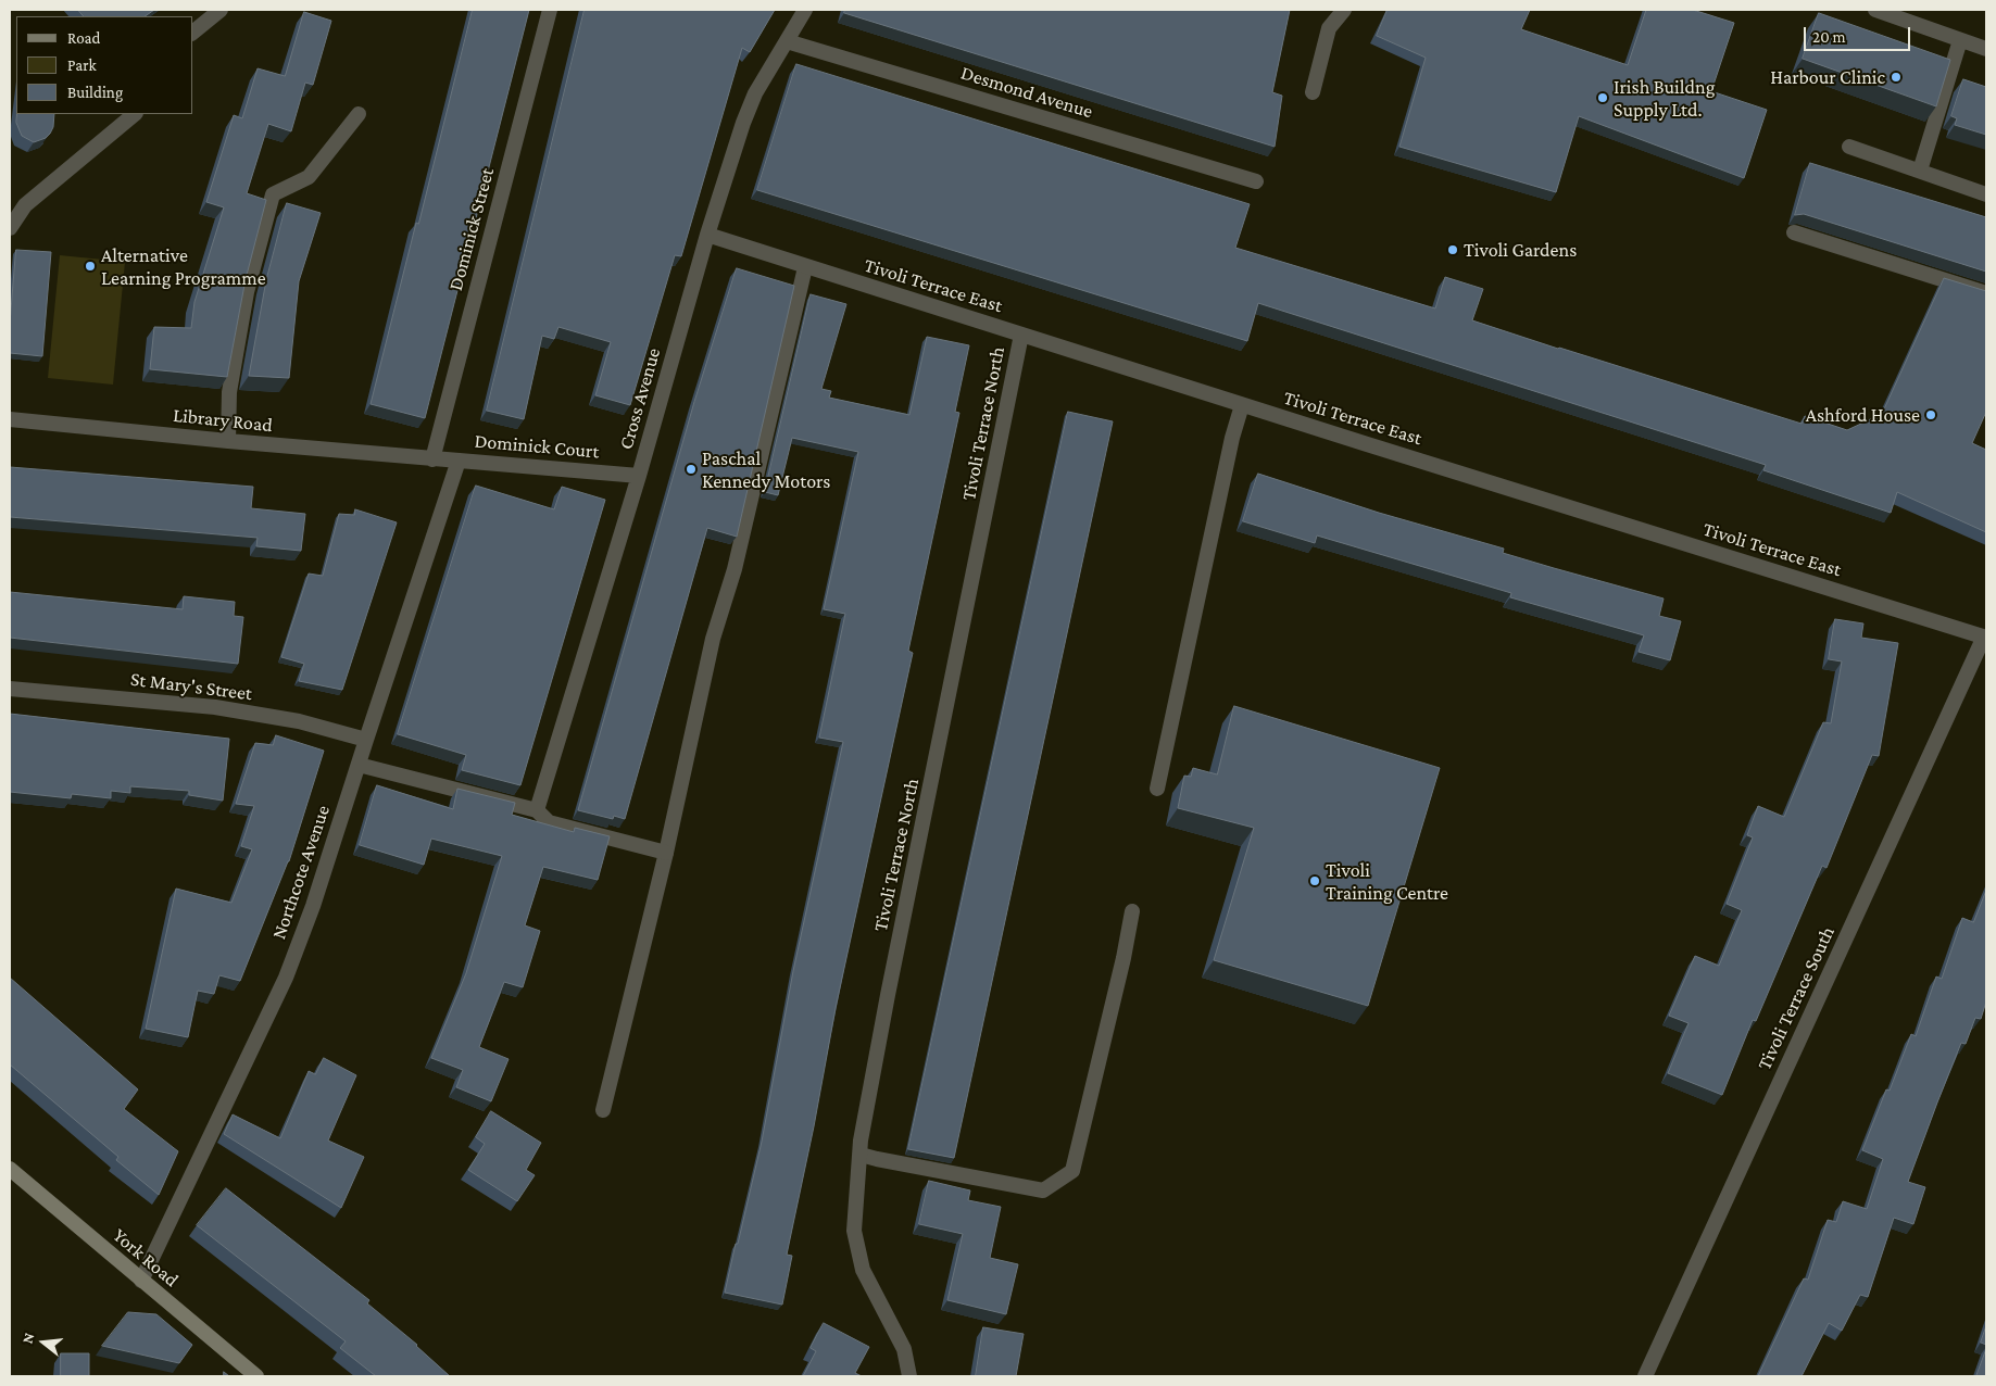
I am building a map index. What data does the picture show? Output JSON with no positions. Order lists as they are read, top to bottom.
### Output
{
  "streets": {
    "main road": ["York Road"],
    "street": [
      "Desmond Avenue",
      "Dominick Street",
      "Tivoli Terrace East",
      "Cross Avenue",
      "Library Road",
      "Tivoli Terrace North",
      "Dominick Court",
      "St Mary's Street",
      "Northcote Avenue",
      "Tivoli Terrace South"
    ]
  },
  "crossings": [
    ["Desmond Avenue", "Cross Avenue"],
    ["Dominick Street", "Library Road"],
    ["Dominick Street", "Dominick Court"],
    ["Tivoli Terrace East", "Cross Avenue"],
    ["Tivoli Terrace East", "Tivoli Terrace North"],
    ["Tivoli Terrace East", "Tivoli Terrace South"],
    ["Cross Avenue", "Dominick Court"],
    ["Library Road", "Dominick Court"],
    ["Dominick Court", "Northcote Avenue"],
    ["St Mary's Street", "Northcote Avenue"],
    ["Northcote Avenue", "York Road"]
  ],
  "places": [
    "Harbour Clinic",
    "Irish Buildng Supply Ltd.",
    "Tivoli Gardens",
    "Alternative Learning Programme",
    "Ashford House",
    "Paschal Kennedy Motors",
    "Tivoli Training Centre"
  ],
  "legend": ["Road", "Park", "Building"],
  "scale_bar": "20 m",
  "north": "left"
}
